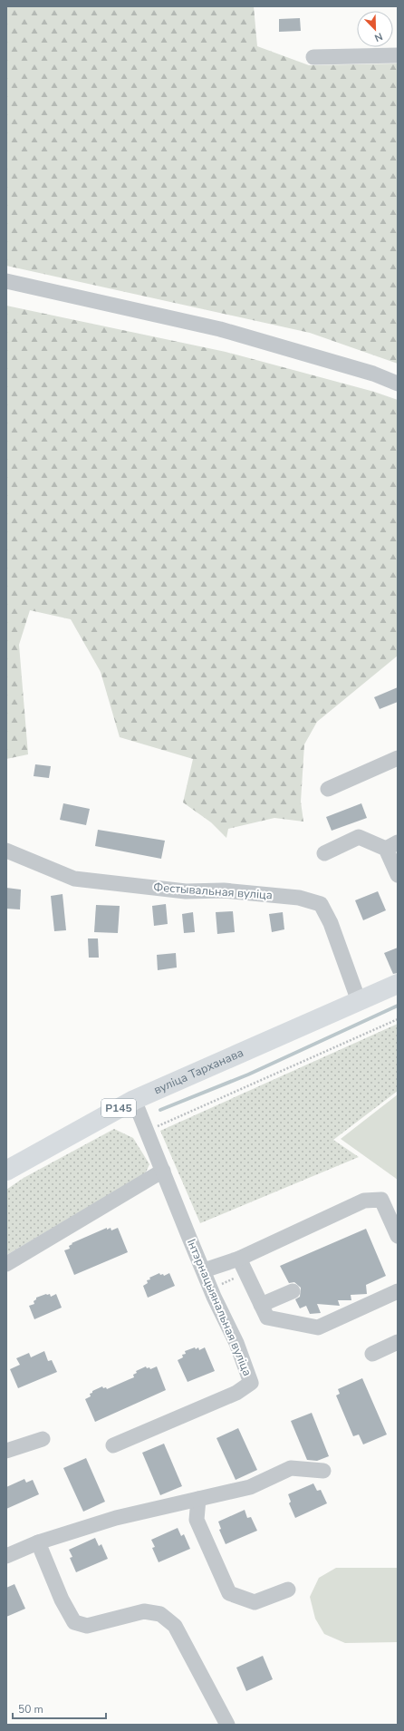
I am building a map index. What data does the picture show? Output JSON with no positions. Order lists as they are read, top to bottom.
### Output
{
  "streets": {
    "main road": ["вуліца Тарханава", "Р145"],
    "street": ["Фестывальная вуліца", "Інтэрнацыянальная вуліца"]
  },
  "crossings": [
    ["Фестывальная вуліца", "вуліца Тарханава"],
    ["вуліца Тарханава", "Інтэрнацыянальная вуліца"]
  ],
  "scale_bar": "50 m",
  "north": "bottom right"
}
